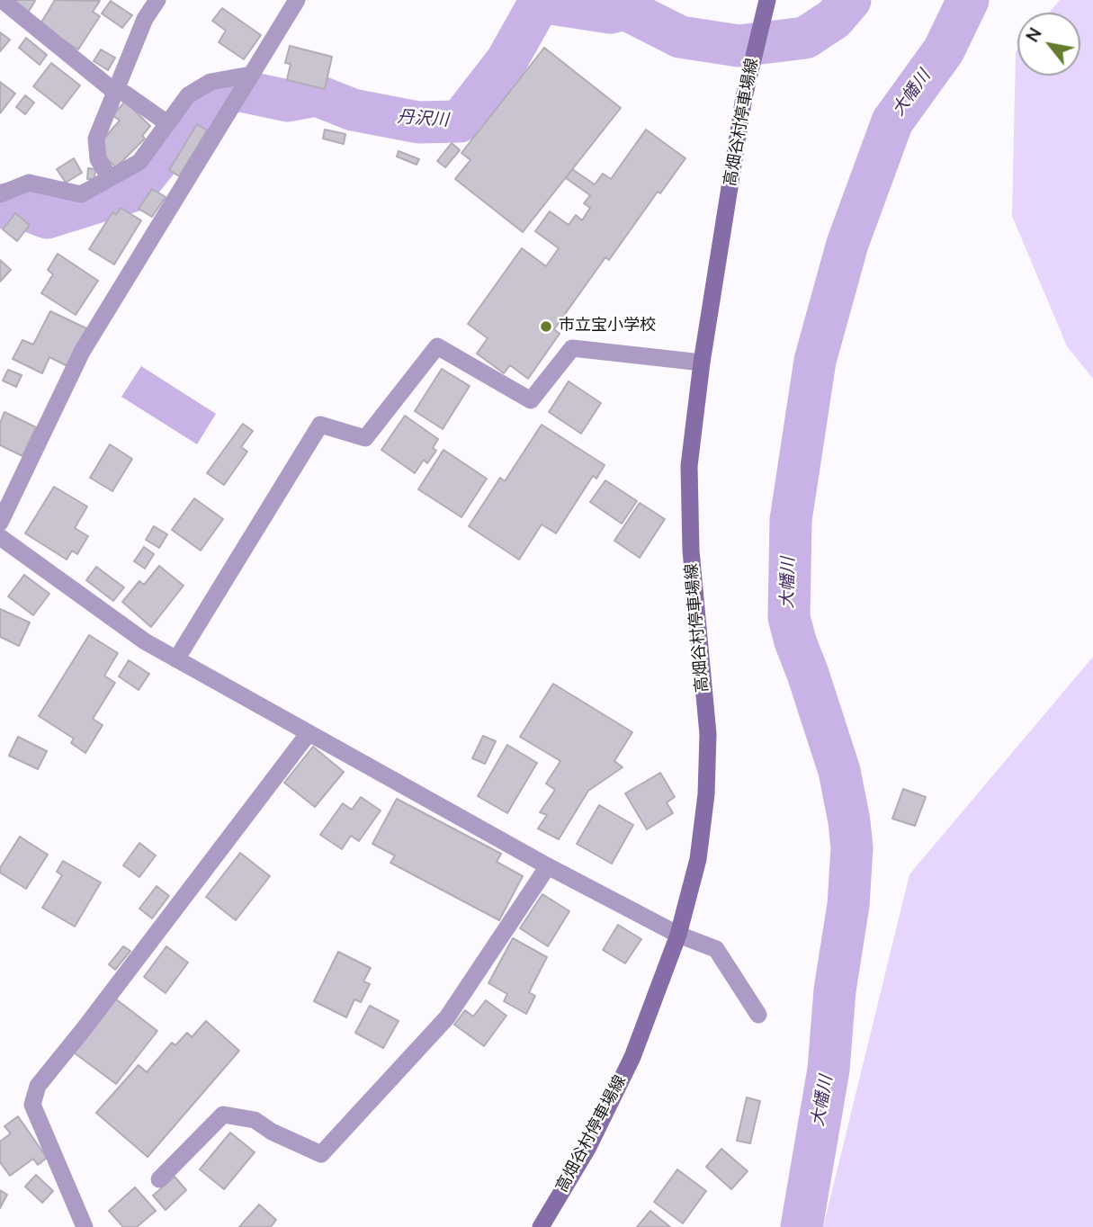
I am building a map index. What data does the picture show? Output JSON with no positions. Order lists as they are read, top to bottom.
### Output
{
  "streets": {
    "main road": ["高畑谷村停車場線"]
  },
  "water": ["大幡川", "丹沢川"],
  "places": ["市立宝小学校"],
  "north": "top left"
}
